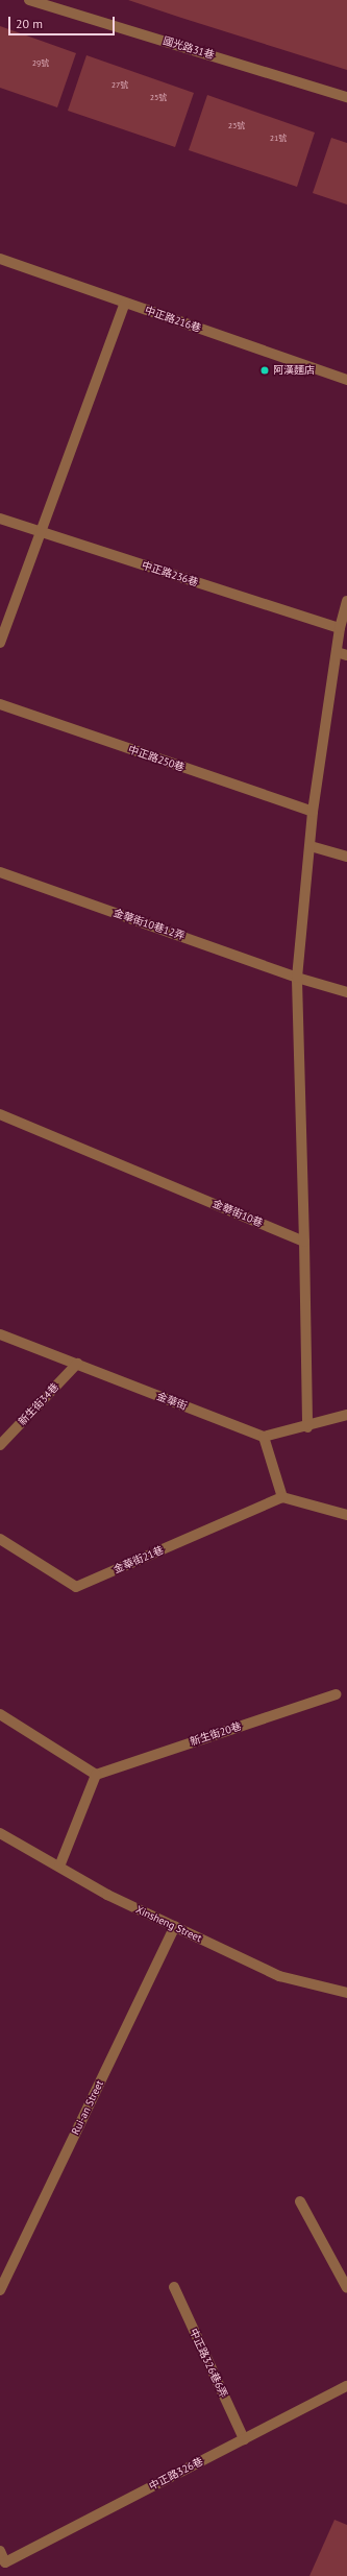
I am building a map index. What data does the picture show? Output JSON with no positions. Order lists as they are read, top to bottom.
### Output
{
  "streets": {
    "street": [
      "國光路31巷",
      "中正路216巷",
      "中正路236巷",
      "中正路250巷",
      "金華街10巷12弄",
      "金華街10巷",
      "金華街",
      "新生街34巷",
      "金華街21巷",
      "新生街20巷",
      "Xinsheng Street",
      "Rui-an Street",
      "中正路326巷6弄",
      "中正路326巷"
    ]
  },
  "crossings": [
    ["金華街", "新生街34巷"],
    ["Xinsheng Street", "Rui-an Street"],
    ["中正路326巷6弄", "中正路326巷"]
  ],
  "places": ["阿漢麵店"],
  "house_numbers": [
    "29號",
    "27號",
    "25號",
    "23號",
    "21號"
  ],
  "scale_bar": "20 m"
}
